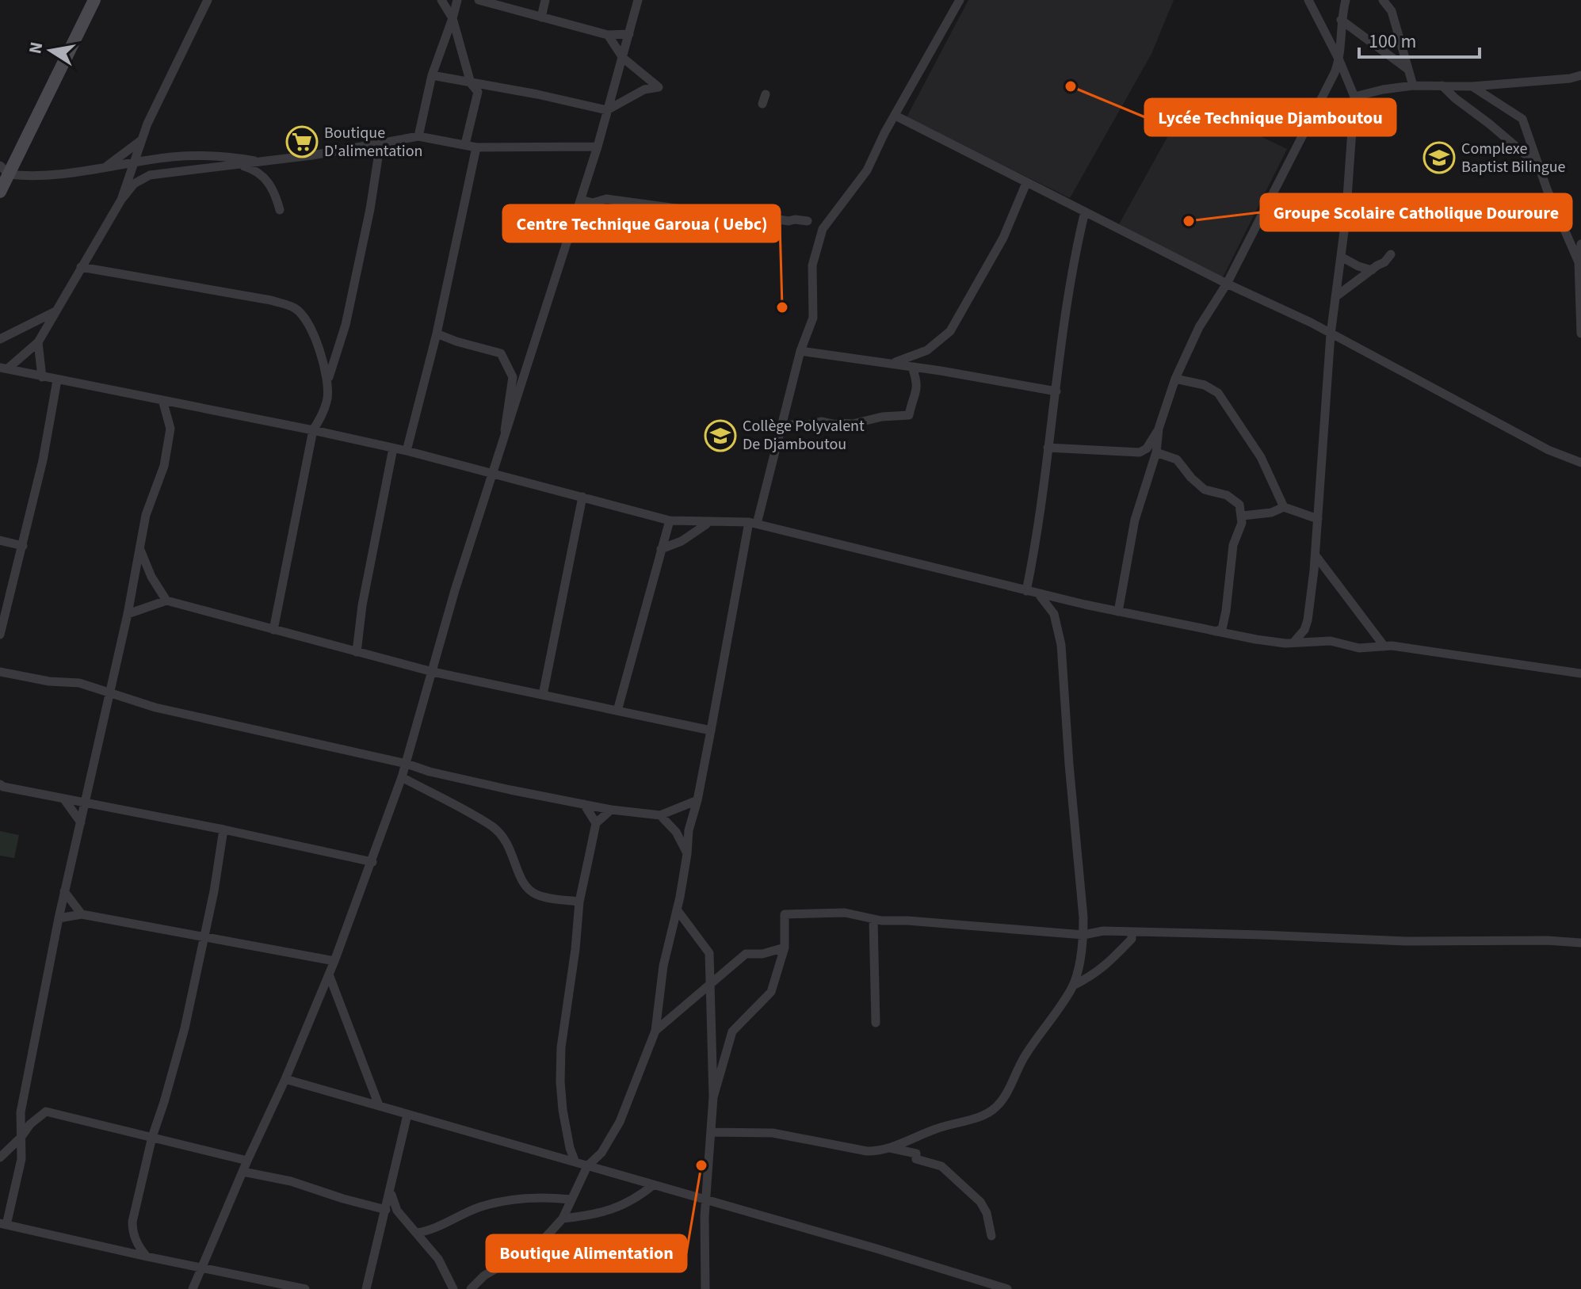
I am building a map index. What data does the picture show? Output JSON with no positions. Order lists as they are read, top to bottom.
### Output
{
  "places": {
    "other": [
      "Lycée Technique Djamboutou",
      "Groupe Scolaire Catholique Douroure",
      "Centre Technique Garoua ( Uebc)",
      "Boutique Alimentation"
    ],
    "supermarket": ["Boutique D'alimentation"],
    "school or university": ["Complexe Baptist Bilingue", "Collège Polyvalent De Djamboutou"]
  },
  "scale_bar": "100 m",
  "north": "left"
}
